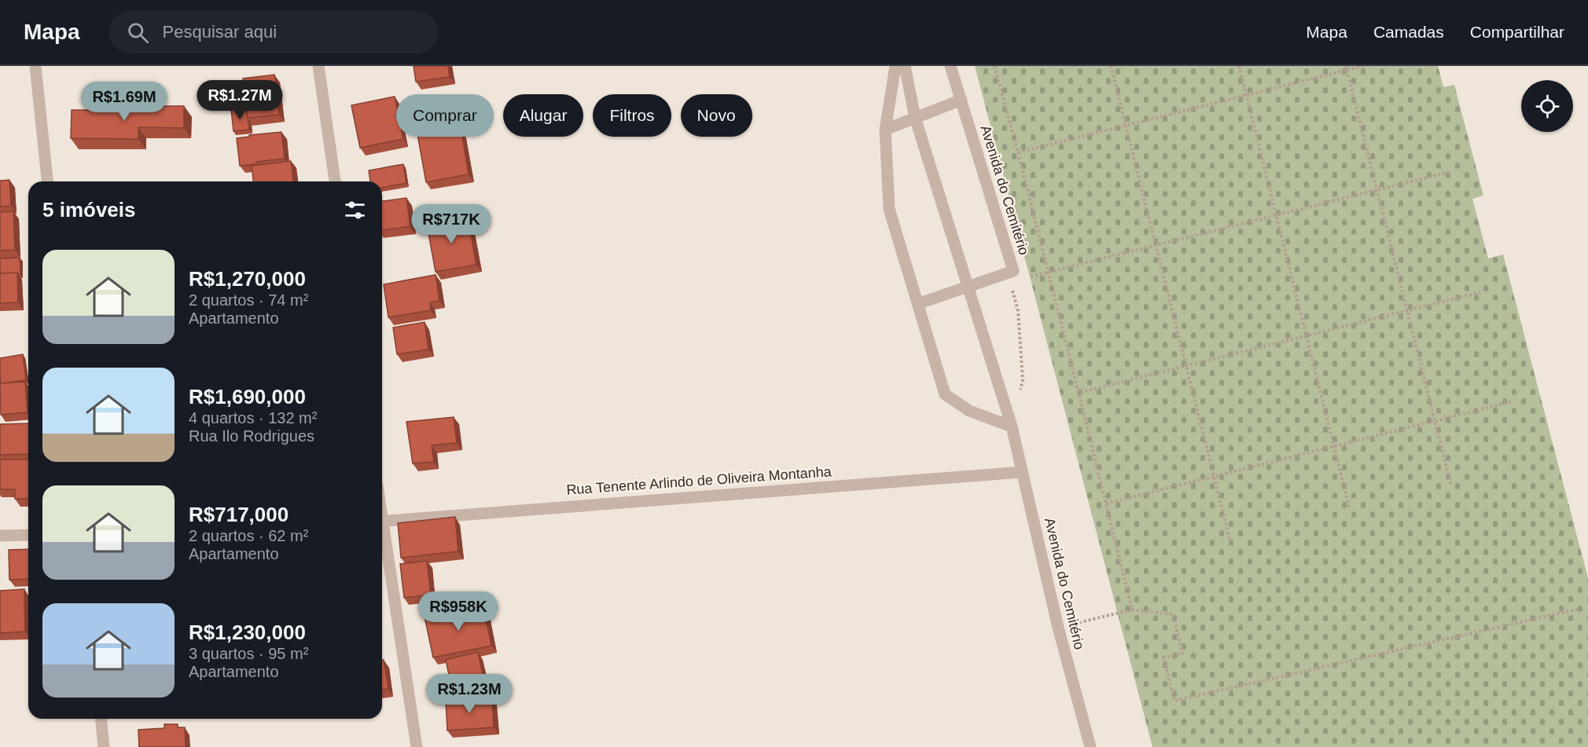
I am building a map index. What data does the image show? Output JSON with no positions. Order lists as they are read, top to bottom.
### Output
{
  "streets": {
    "street": ["Avenida do Cemitério", "Rua Tenente Arlindo de Oliveira Montanha"]
  },
  "crossings": [
    ["Avenida do Cemitério", "Rua Tenente Arlindo de Oliveira Montanha"]
  ],
  "page": {
    "header": "Mapa",
    "search": "Pesquisar aqui",
    "nav": ["Mapa", "Camadas", "Compartilhar"],
    "price": [
      "R$1.27M",
      "R$1.69M",
      "R$717K",
      "R$958K",
      "R$1.23M"
    ],
    "chip": [
      "Comprar",
      "Alugar",
      "Filtros",
      "Novo"
    ],
    "heading": "5 imóveis",
    "list": [
      {
        "name": "R$1,270,000",
        "note": "2 quartos · 74 m² · Apartamento"
      },
      {
        "name": "R$1,690,000",
        "note": "4 quartos · 132 m² · Rua Ilo Rodrigues"
      },
      {
        "name": "R$717,000",
        "note": "2 quartos · 62 m² · Apartamento"
      },
      {
        "name": "R$1,230,000",
        "note": "3 quartos · 95 m² · Apartamento"
      }
    ]
  }
}
